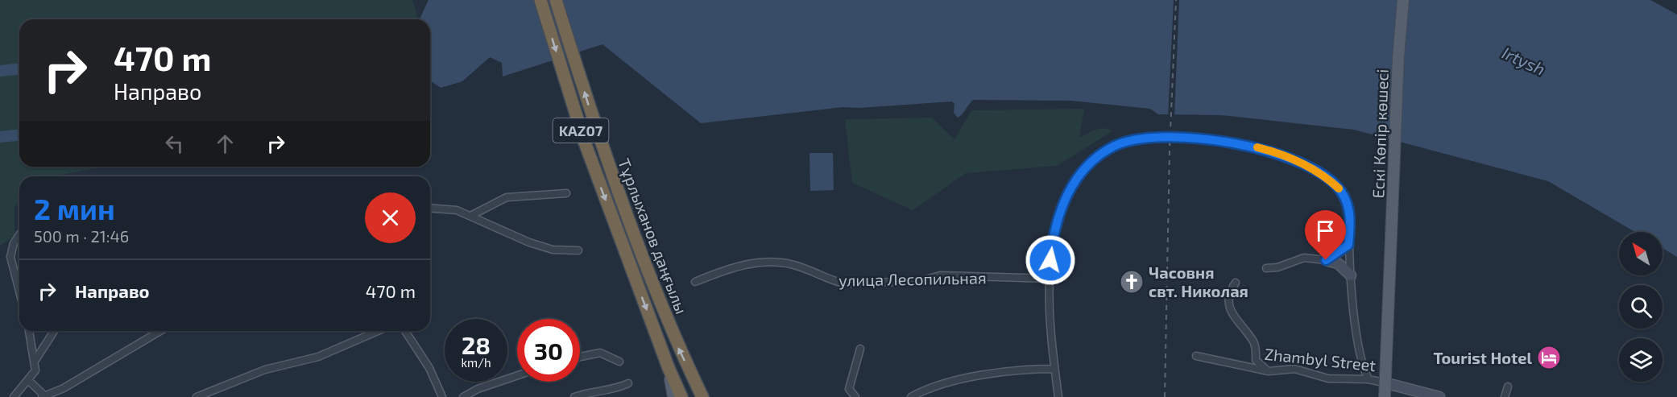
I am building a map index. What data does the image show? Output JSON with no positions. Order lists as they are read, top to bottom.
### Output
{
  "streets": {
    "highway": ["KAZ07", "Тұрлыханов даңғылы"],
    "main road": ["Ескі Көпір көшесі"],
    "street": ["улица Лесопильная", "Zhambyl Street"]
  },
  "crossings": [
    ["Ескі Көпір көшесі", "Zhambyl Street"]
  ],
  "water": ["Irtysh"],
  "places": {
    "church": ["Часовня свт. Николая"],
    "hotel": ["Tourist Hotel"]
  },
  "north": "top left",
  "page": {
    "turn": ["470 m", "Направо"],
    "heading": ["2 мин", "500 m · 21:46"],
    "list": [
      {
        "name": "Направо",
        "value": "470 m"
      }
    ],
    "speed": "28 km/h",
    "limit": "30"
  }
}
